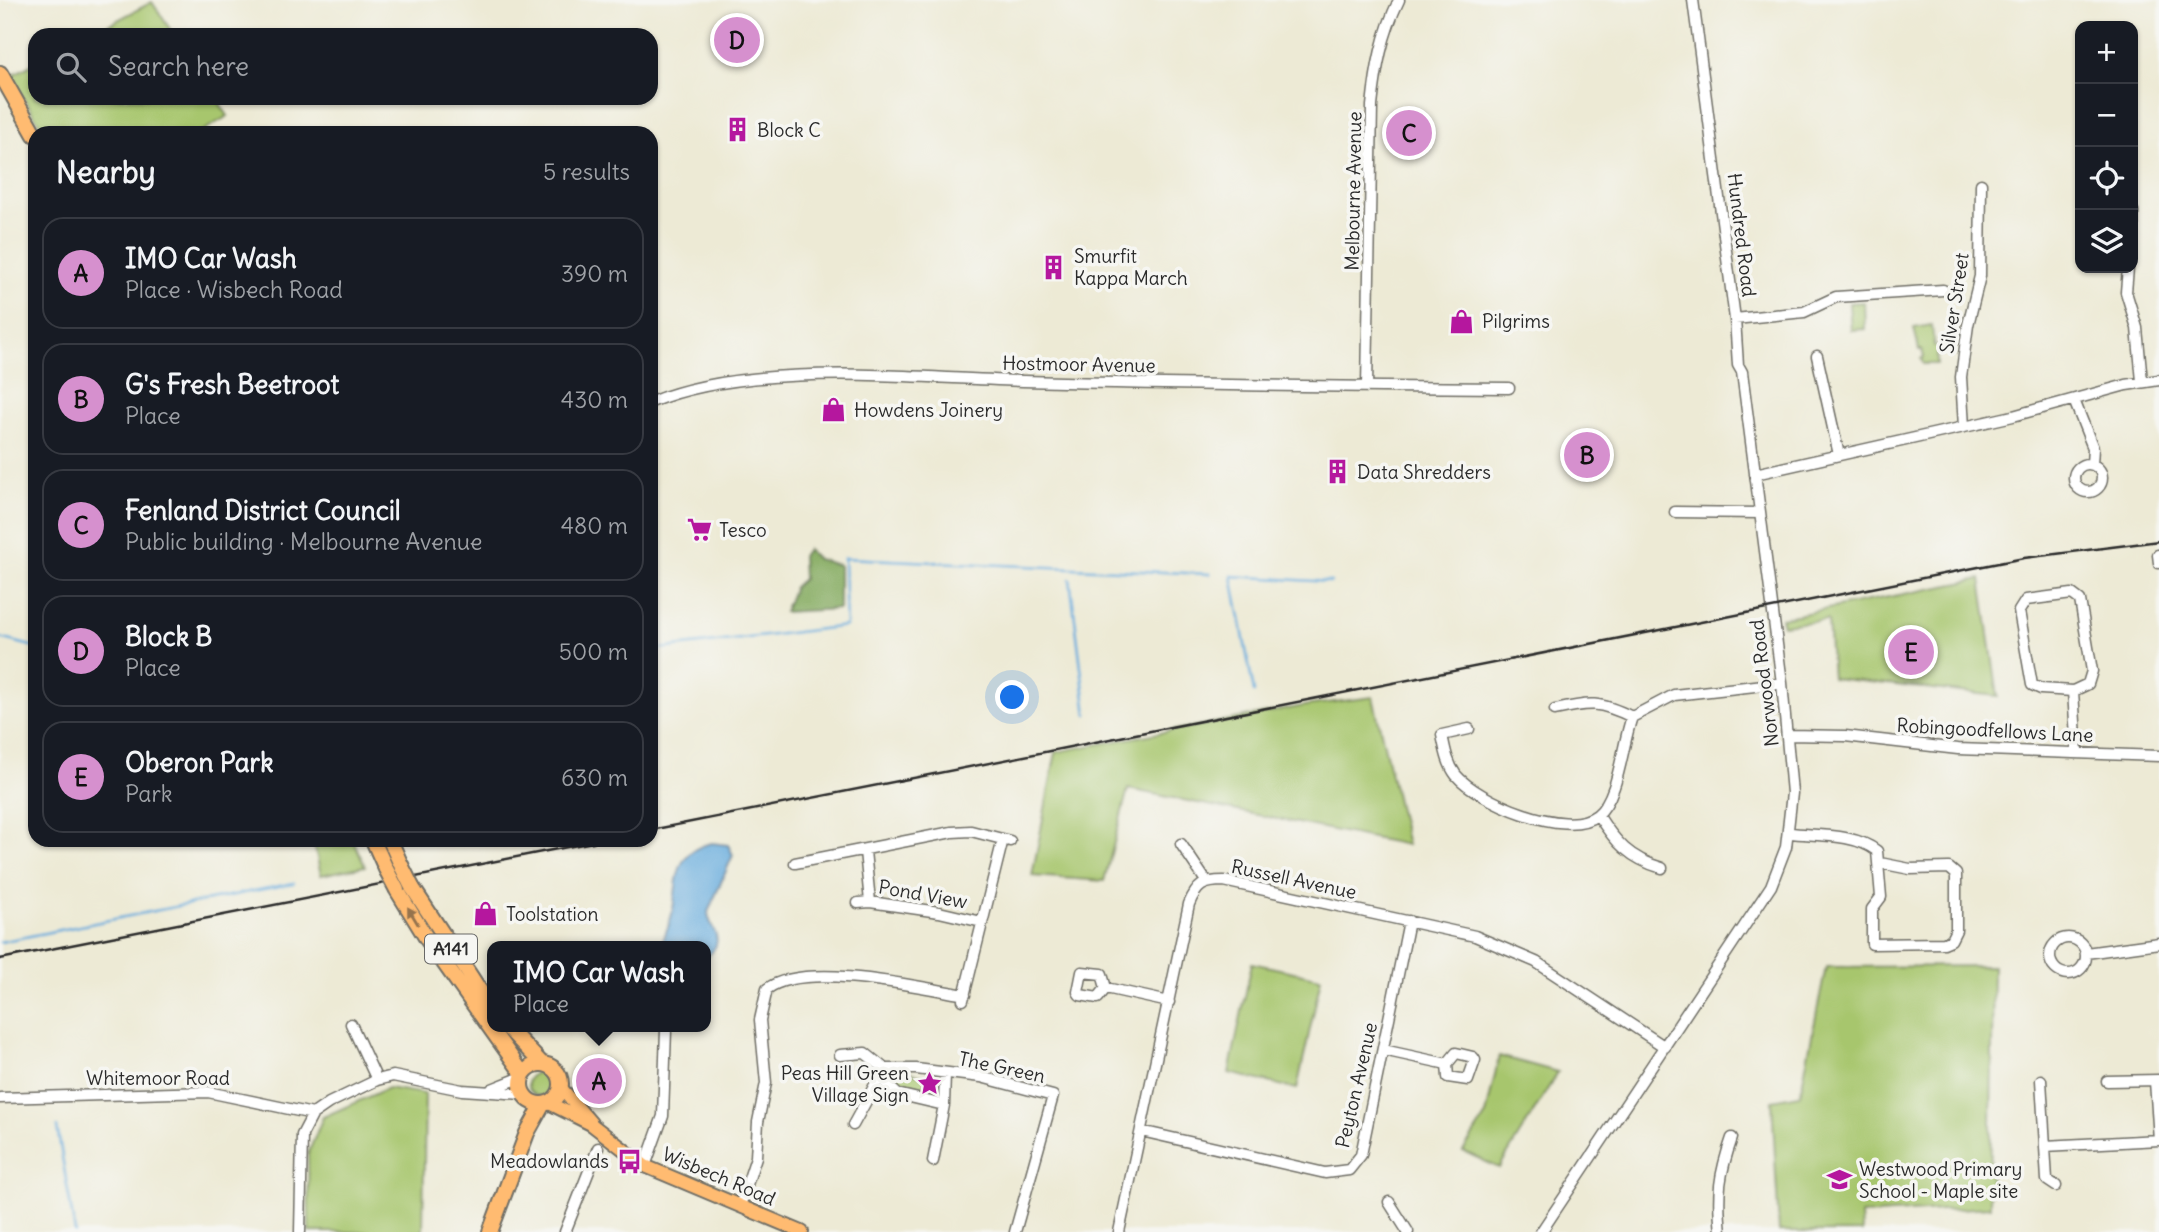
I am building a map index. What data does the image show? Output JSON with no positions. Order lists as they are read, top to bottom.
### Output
{
  "streets": {
    "highway": ["A141"],
    "main road": ["Wisbech Road"],
    "street": [
      "Melbourne Avenue",
      "Hundred Road",
      "Silver Street",
      "Hostmoor Avenue",
      "Norwood Road",
      "Robingoodfellows Lane",
      "Russell Avenue",
      "Pond View",
      "The Green",
      "Whitemoor Road",
      "Peyton Avenue"
    ]
  },
  "crossings": [
    ["Melbourne Avenue", "Hostmoor Avenue"],
    ["Hundred Road", "Norwood Road"],
    ["Norwood Road", "Robingoodfellows Lane"],
    ["Norwood Road", "Russell Avenue"],
    ["Russell Avenue", "Peyton Avenue"],
    ["A141", "Wisbech Road"]
  ],
  "places": {
    "building": ["Block C", "Smurfit Kappa March", "Data Shredders"],
    "shop": ["Pilgrims", "Howdens Joinery", "Toolstation"],
    "supermarket": ["Tesco"],
    "place": ["Peas Hill Green Village Sign"],
    "bus stop": ["Meadowlands"],
    "school or university": ["Westwood Primary School - Maple site"]
  },
  "page": {
    "pins": [
      "D",
      "C",
      "B",
      "E",
      "A"
    ],
    "map_buttons": ["+", "−"],
    "search": "Search here",
    "heading": ["Nearby", "5 results"],
    "list": [
      {
        "mark": "A",
        "name": "IMO Car Wash",
        "note": "Place · Wisbech Road",
        "value": "390 m"
      },
      {
        "mark": "B",
        "name": "G's Fresh Beetroot",
        "note": "Place",
        "value": "430 m"
      },
      {
        "mark": "C",
        "name": "Fenland District Council",
        "note": "Public building · Melbourne Avenue",
        "value": "480 m"
      },
      {
        "mark": "D",
        "name": "Block B",
        "note": "Place",
        "value": "500 m"
      },
      {
        "mark": "E",
        "name": "Oberon Park",
        "note": "Park",
        "value": "630 m"
      }
    ],
    "popup": ["IMO Car Wash", "Place"]
  }
}
